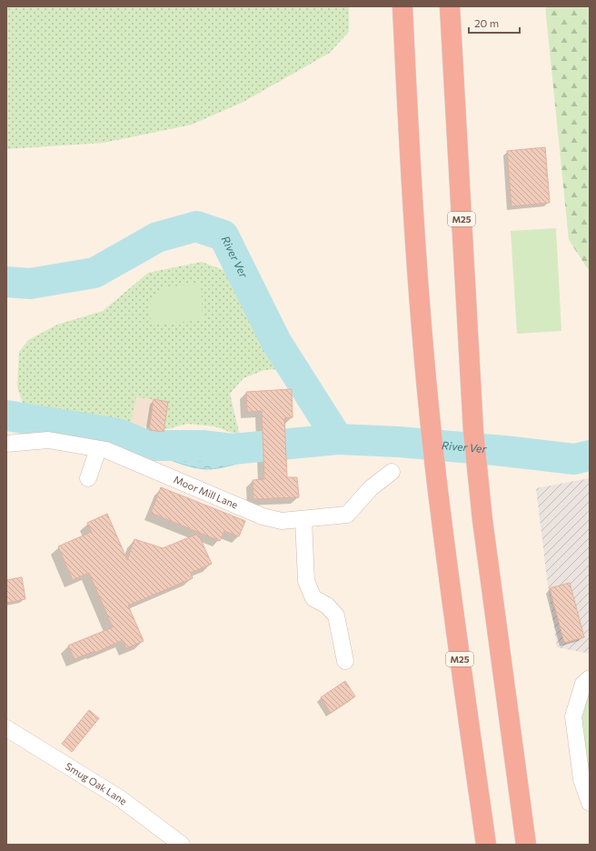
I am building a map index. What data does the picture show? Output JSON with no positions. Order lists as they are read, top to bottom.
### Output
{
  "streets": {
    "highway": ["M25"],
    "street": ["Moor Mill Lane", "Smug Oak Lane"]
  },
  "water": ["River Ver"],
  "scale_bar": "20 m"
}
